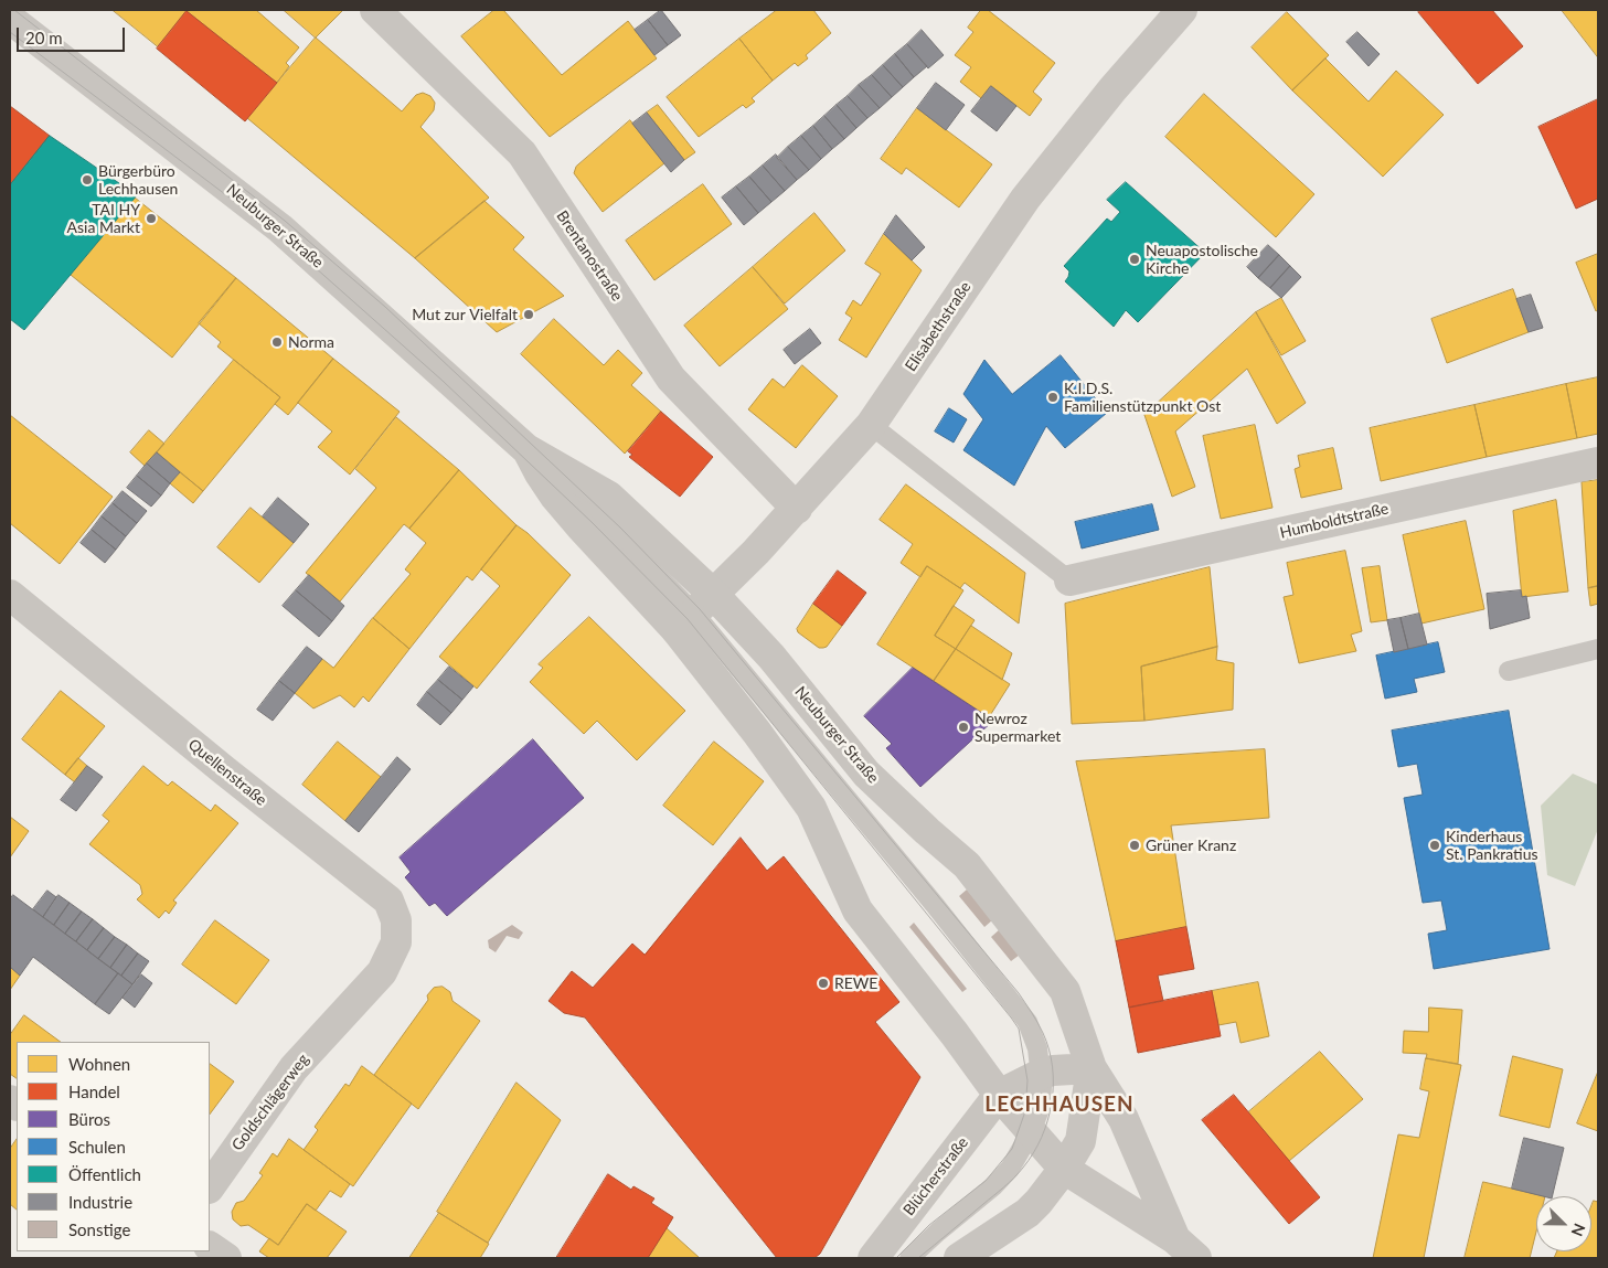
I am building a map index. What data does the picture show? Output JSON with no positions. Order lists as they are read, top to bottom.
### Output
{
  "streets": {
    "street": [
      "Neuburger Straße",
      "Brentanostraße",
      "Elisabethstraße",
      "Humboldtstraße",
      "Quellenstraße",
      "Goldschlägerweg",
      "Blücherstraße"
    ]
  },
  "crossings": [
    ["Neuburger Straße", "Elisabethstraße"],
    ["Neuburger Straße", "Blücherstraße"],
    ["Brentanostraße", "Elisabethstraße"],
    ["Quellenstraße", "Goldschlägerweg"]
  ],
  "districts": ["LECHHAUSEN"],
  "places": [
    "Bürgerbüro Lechhausen",
    "TAI HY Asia Markt",
    "Neuapostolische Kirche",
    "Mut zur Vielfalt",
    "Norma",
    "K.I.D.S. Familienstützpunkt Ost",
    "Newroz Supermarket",
    "Grüner Kranz",
    "Kinderhaus St. Pankratius",
    "REWE"
  ],
  "legend": [
    "Wohnen",
    "Handel",
    "Büros",
    "Schulen",
    "Öffentlich",
    "Industrie",
    "Sonstige"
  ],
  "scale_bar": "20 m",
  "north": "bottom right"
}
